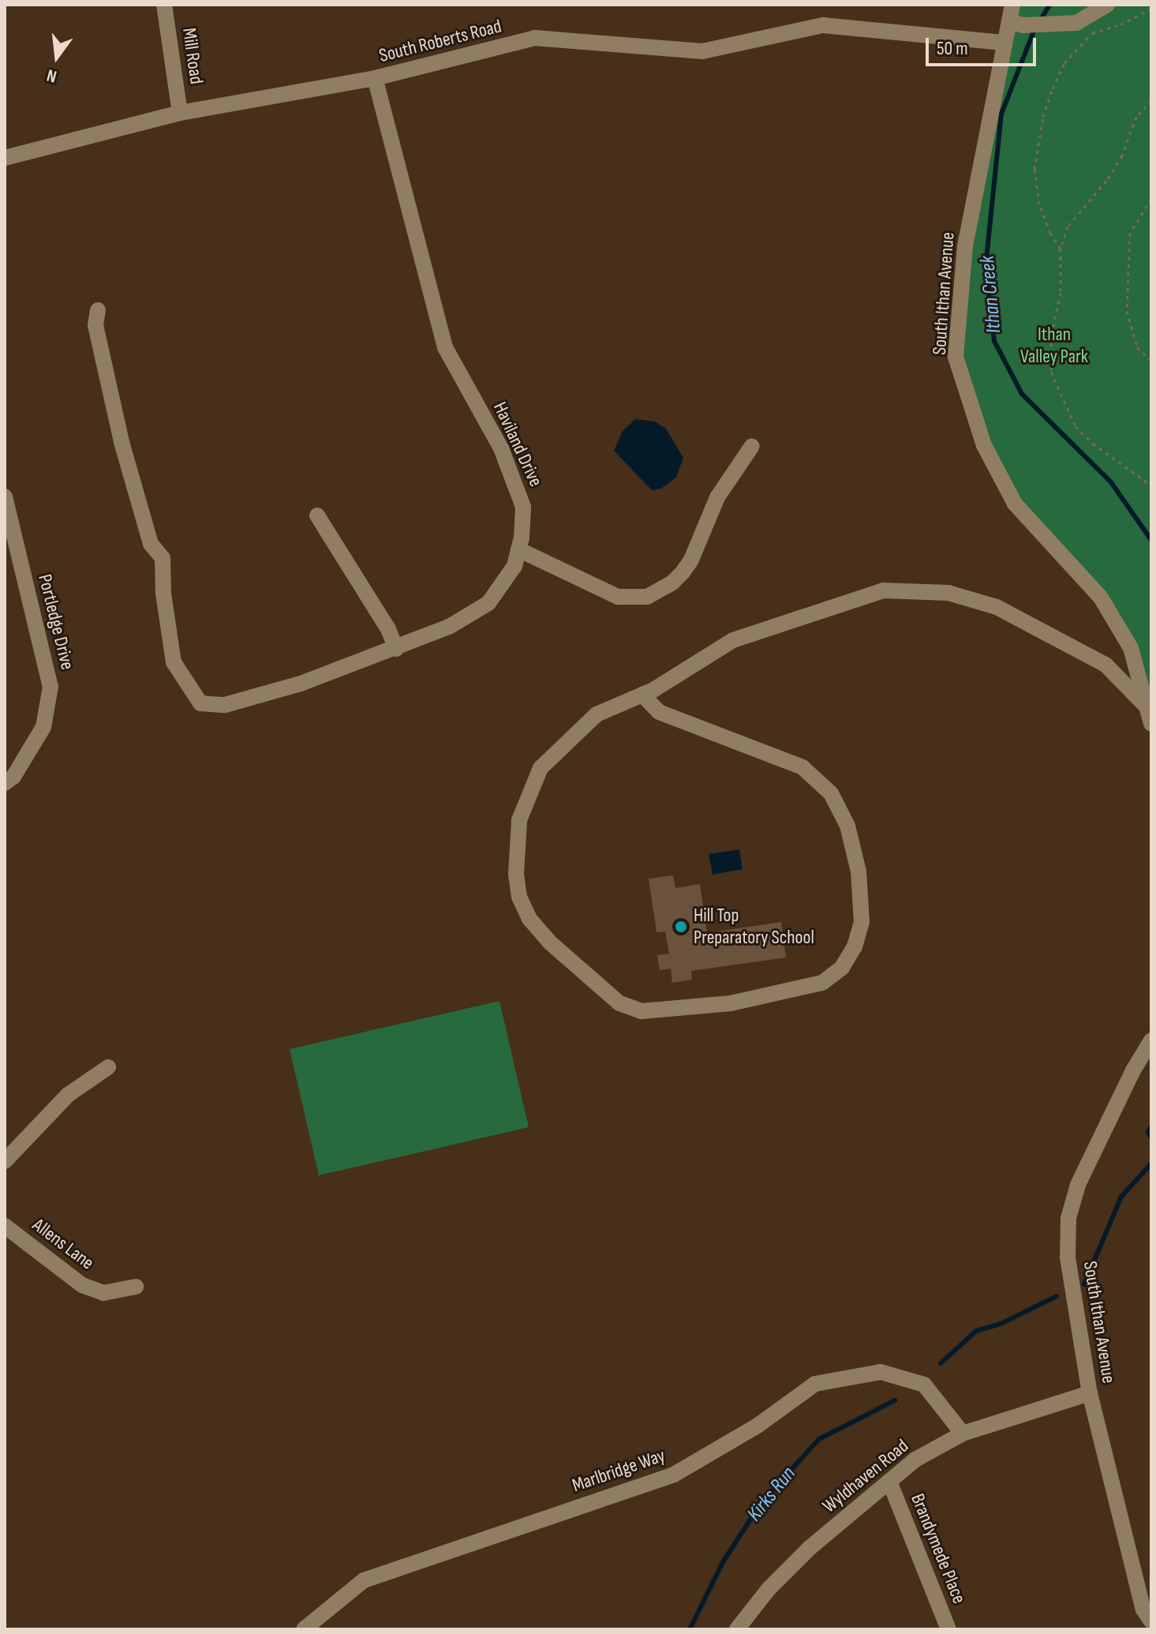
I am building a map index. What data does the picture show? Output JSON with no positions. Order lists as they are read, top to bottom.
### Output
{
  "streets": {
    "street": [
      "South Roberts Road",
      "Mill Road",
      "South Ithan Avenue",
      "Haviland Drive",
      "Portledge Drive",
      "Allens Lane",
      "Marlbridge Way",
      "Wyldhaven Road",
      "Brandymede Place"
    ]
  },
  "crossings": [
    ["South Roberts Road", "Mill Road"],
    ["South Roberts Road", "South Ithan Avenue"],
    ["South Roberts Road", "Haviland Drive"],
    ["South Ithan Avenue", "Wyldhaven Road"],
    ["Marlbridge Way", "Wyldhaven Road"],
    ["Wyldhaven Road", "Brandymede Place"]
  ],
  "water": ["Ithan Creek", "Kirks Run"],
  "parks": ["Ithan Valley Park"],
  "places": ["Hill Top Preparatory School"],
  "scale_bar": "50 m",
  "north": "bottom"
}
